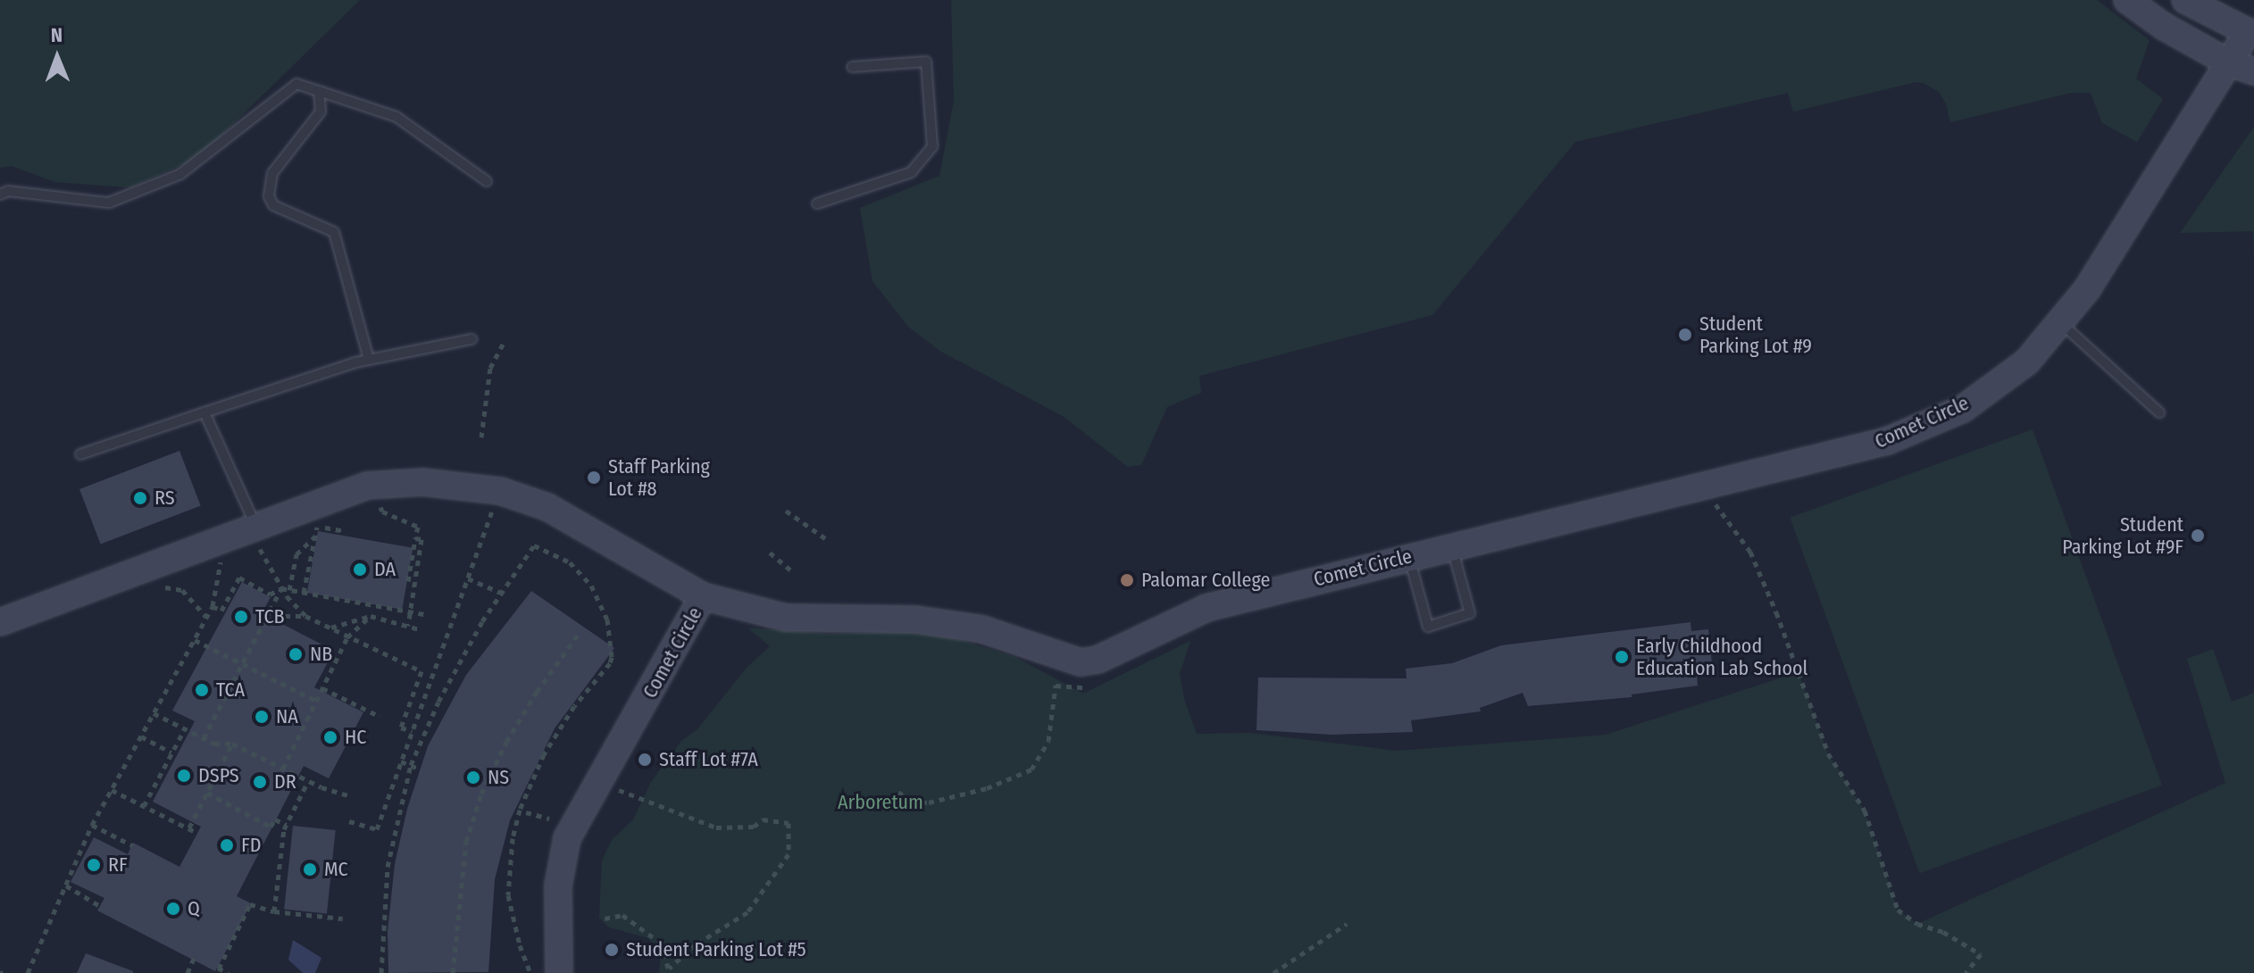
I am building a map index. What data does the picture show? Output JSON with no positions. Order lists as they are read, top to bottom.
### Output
{
  "streets": {
    "street": ["Comet Circle"]
  },
  "parks": ["Arboretum"],
  "places": [
    "Student Parking Lot #9",
    "Staff Parking Lot #8",
    "RS",
    "Student Parking Lot #9F",
    "DA",
    "Palomar College",
    "TCB",
    "NB",
    "Early Childhood Education Lab School",
    "TCA",
    "NA",
    "HC",
    "Staff Lot #7A",
    "DSPS",
    "NS",
    "DR",
    "FD",
    "RF",
    "MC",
    "Q",
    "Student Parking Lot #5"
  ],
  "north": "top"
}
